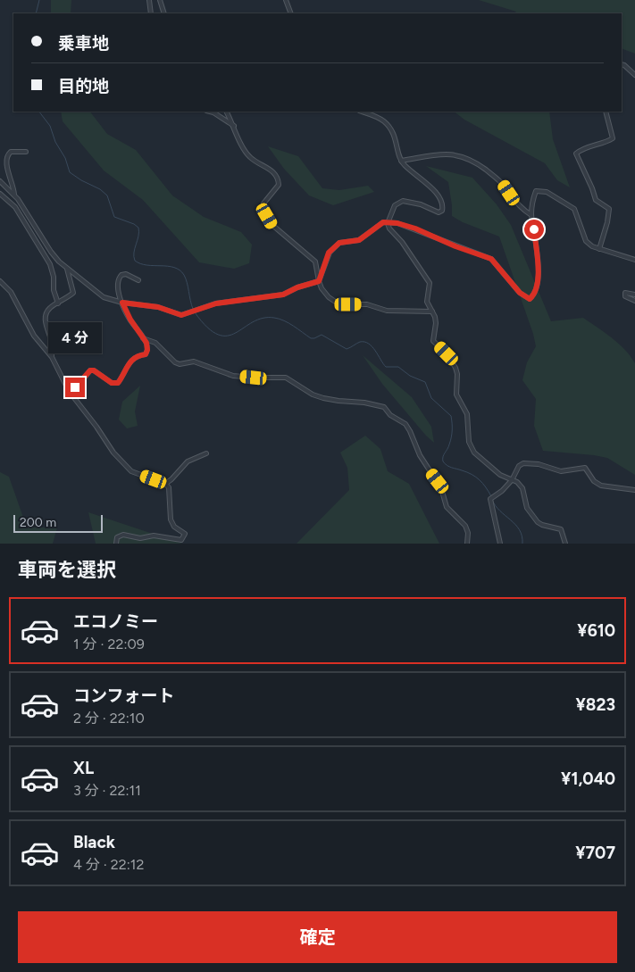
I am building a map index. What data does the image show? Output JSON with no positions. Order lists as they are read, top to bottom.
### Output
{
  "scale_bar": "200 m",
  "page": {
    "banner": ["乗車地", "目的地"],
    "bubble": "4 分",
    "scale": "200 m",
    "heading": "車両を選択",
    "list": [
      {
        "name": "エコノミー",
        "note": "1 分 · 22:09",
        "value": "¥610"
      },
      {
        "name": "コンフォート",
        "note": "2 分 · 22:10",
        "value": "¥823"
      },
      {
        "name": "XL",
        "note": "3 分 · 22:11",
        "value": "¥1,040"
      },
      {
        "name": "Black",
        "note": "4 分 · 22:12",
        "value": "¥707"
      }
    ],
    "buttons": "確定"
  }
}
